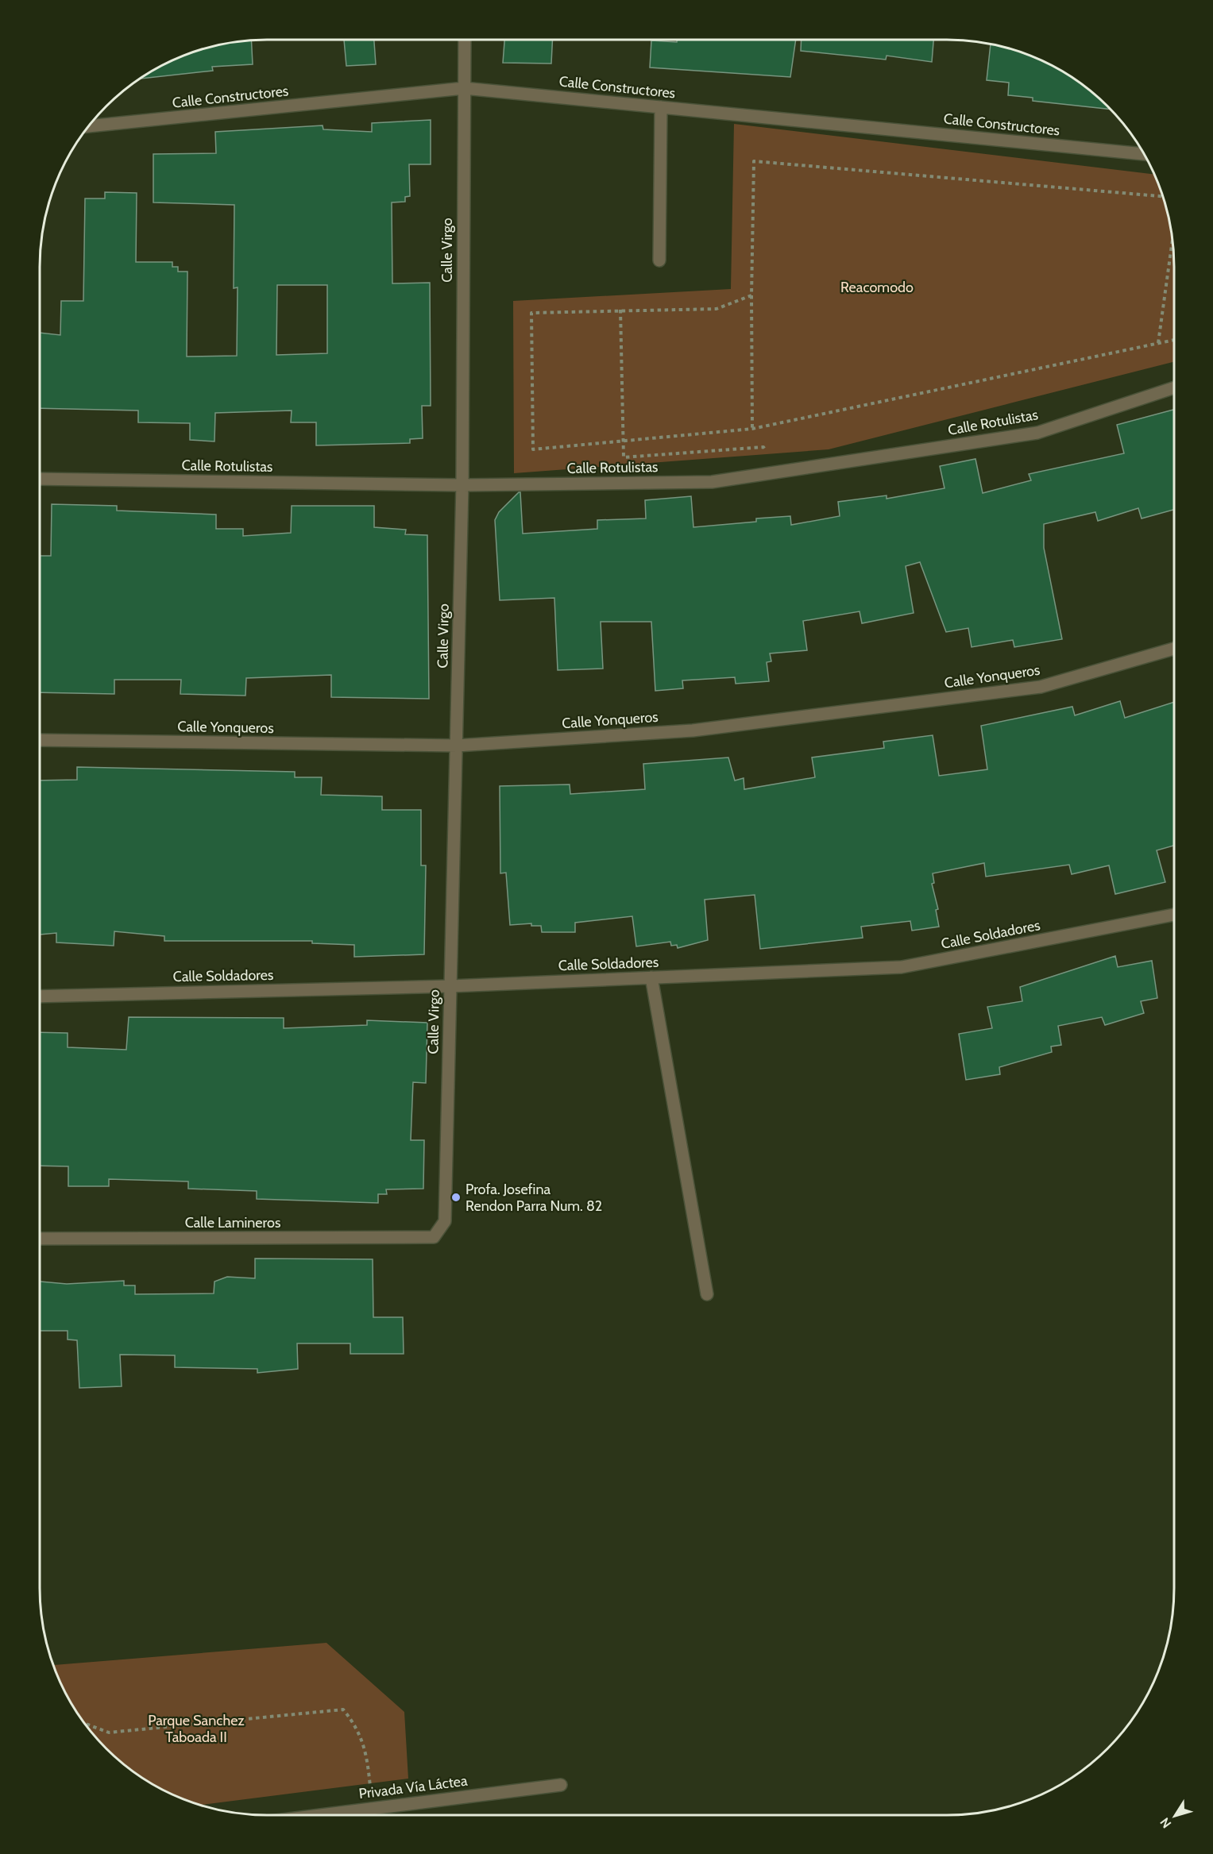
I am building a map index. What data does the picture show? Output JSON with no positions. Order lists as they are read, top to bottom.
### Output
{
  "streets": {
    "street": [
      "Calle Constructores",
      "Calle Virgo",
      "Calle Rotulistas",
      "Calle Yonqueros",
      "Calle Soldadores",
      "Calle Lamineros",
      "Privada Vía Láctea"
    ]
  },
  "crossings": [
    ["Calle Constructores", "Calle Virgo"],
    ["Calle Virgo", "Calle Rotulistas"],
    ["Calle Virgo", "Calle Yonqueros"],
    ["Calle Virgo", "Calle Soldadores"],
    ["Calle Virgo", "Calle Lamineros"]
  ],
  "parks": ["Reacomodo", "Parque Sanchez Taboada II"],
  "places": ["Profa. Josefina Rendon Parra Num. 82"],
  "north": "bottom left"
}
